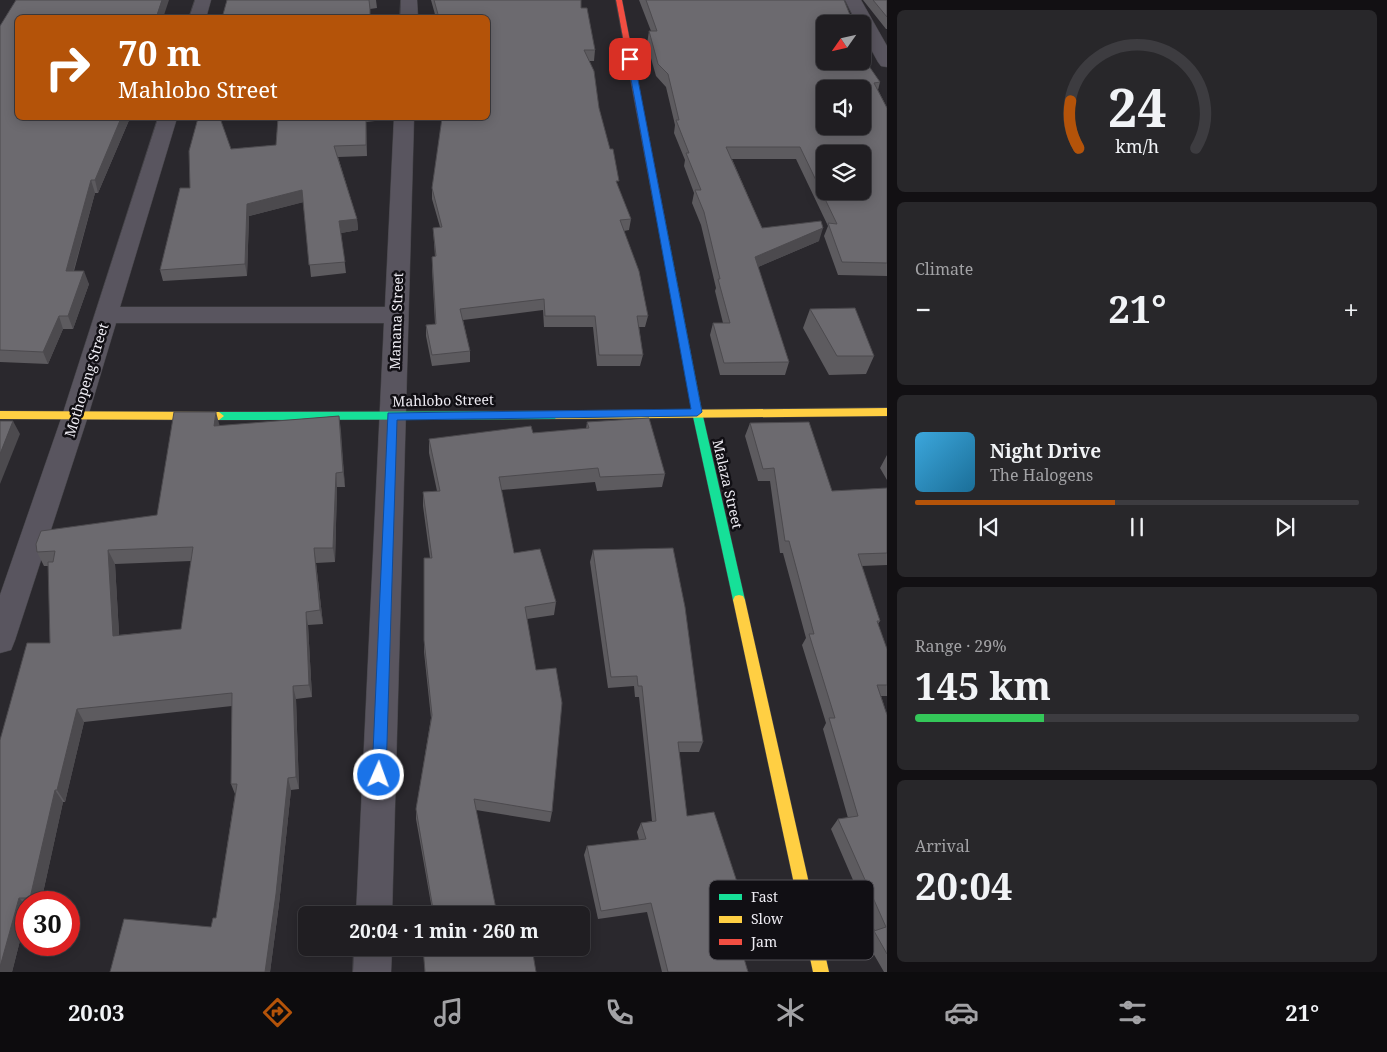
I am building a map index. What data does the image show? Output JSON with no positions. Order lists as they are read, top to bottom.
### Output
{
  "streets": {
    "street": [
      "Manana Street",
      "Mothopeng Street",
      "Mahlobo Street",
      "Malaza Street"
    ]
  },
  "crossings": [
    ["Manana Street", "Mahlobo Street"],
    ["Mothopeng Street", "Mahlobo Street"],
    ["Mahlobo Street", "Malaza Street"]
  ],
  "legend": ["Fast", "Slow", "Jam"],
  "north": "bottom left",
  "page": {
    "turn": ["70 m", "Mahlobo Street"],
    "tile": [
      "Climate",
      ["Range · 29%", "145 km"],
      ["Arrival", "20:04"]
    ],
    "heat": ["−", "21°", "+"],
    "song": ["Night Drive", "The Halogens"],
    "limit": "30",
    "trip": "20:04 · 1 min · 260 m",
    "tabs": ["20:03", "21°"],
    "gauge": ["24", "km/h"]
  }
}
